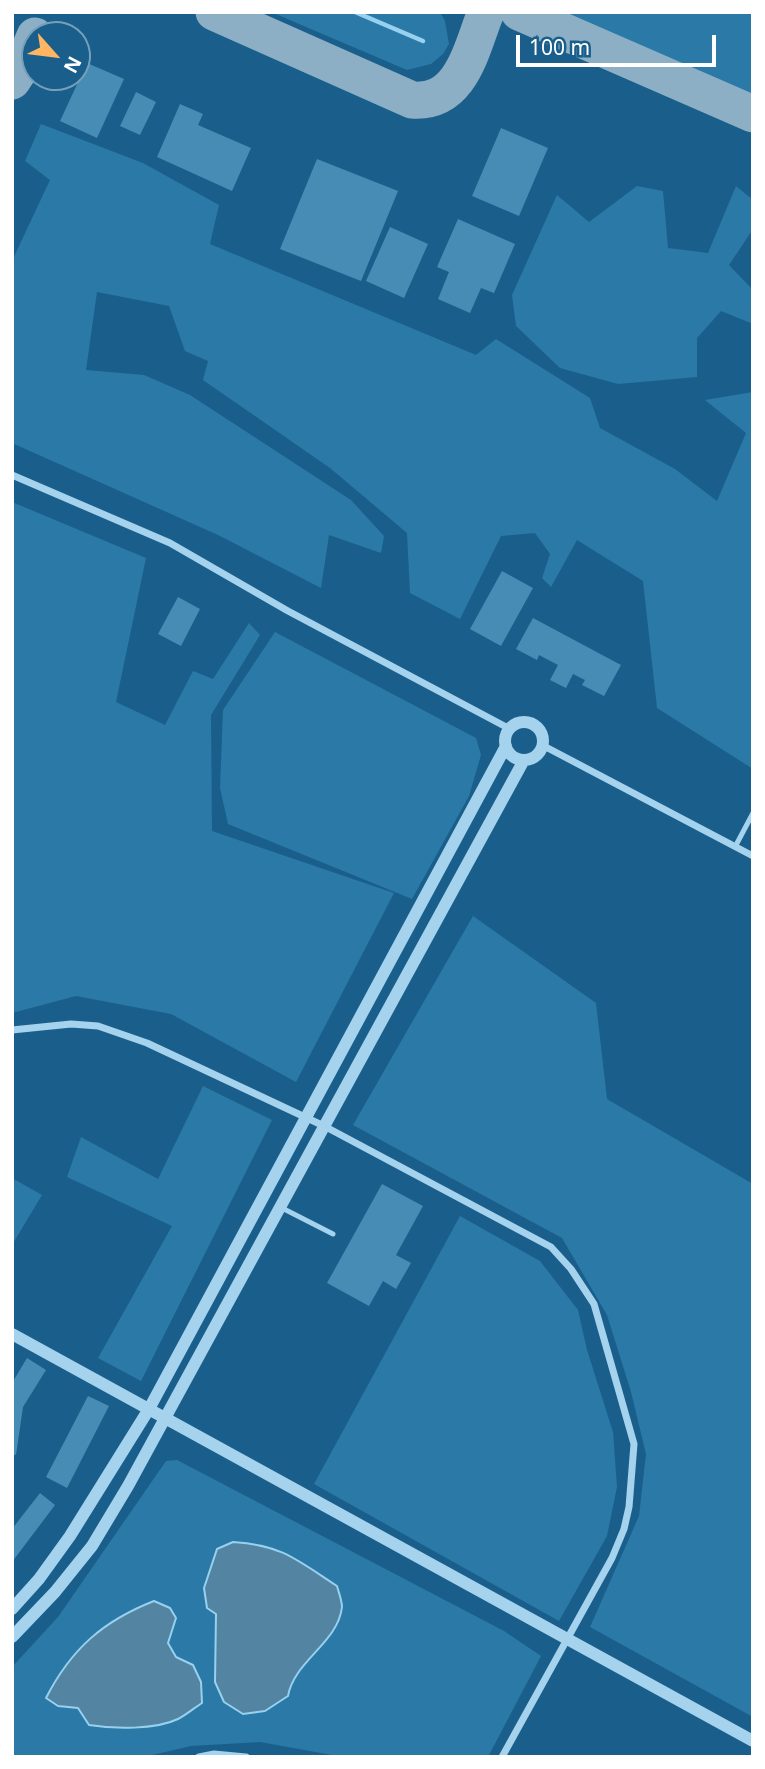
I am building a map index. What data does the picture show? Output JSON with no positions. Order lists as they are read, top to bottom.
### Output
{
  "scale_bar": "100 m",
  "north": "bottom right"
}
